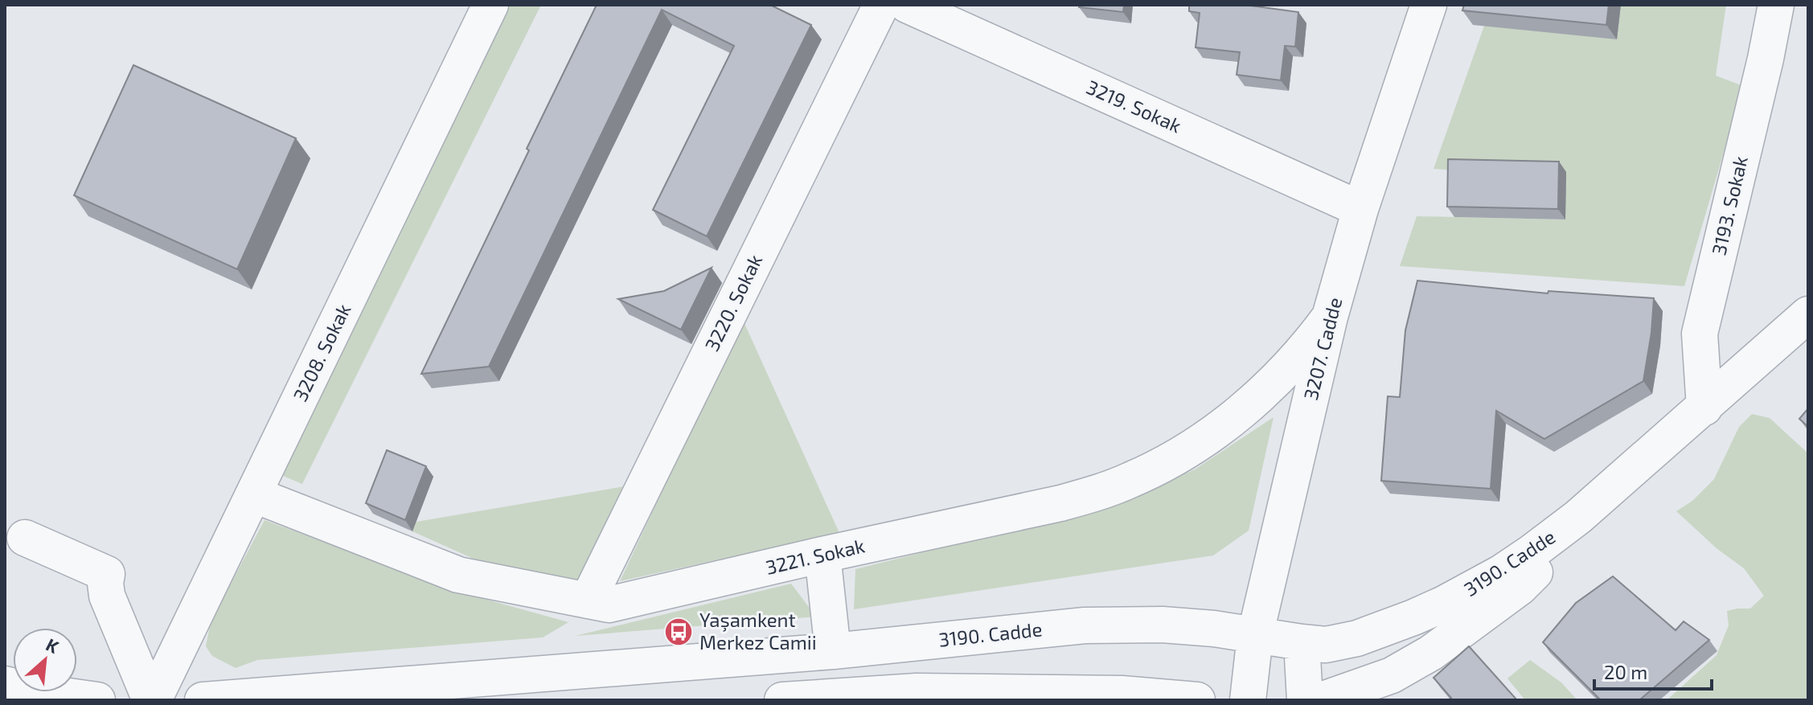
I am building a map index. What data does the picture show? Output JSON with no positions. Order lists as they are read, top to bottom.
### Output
{
  "streets": {
    "street": [
      "3219. Sokak",
      "3193. Sokak",
      "3220. Sokak",
      "3207. Cadde",
      "3208. Sokak",
      "3221. Sokak",
      "3190. Cadde"
    ]
  },
  "crossings": [
    ["3219. Sokak", "3207. Cadde"],
    ["3193. Sokak", "3190. Cadde"],
    ["3220. Sokak", "3221. Sokak"],
    ["3207. Cadde", "3221. Sokak"],
    ["3207. Cadde", "3190. Cadde"],
    ["3208. Sokak", "3221. Sokak"]
  ],
  "places": {
    "bus stop": ["Yaşamkent Merkez Camii"]
  },
  "scale_bar": "20 m",
  "north": "top right"
}
